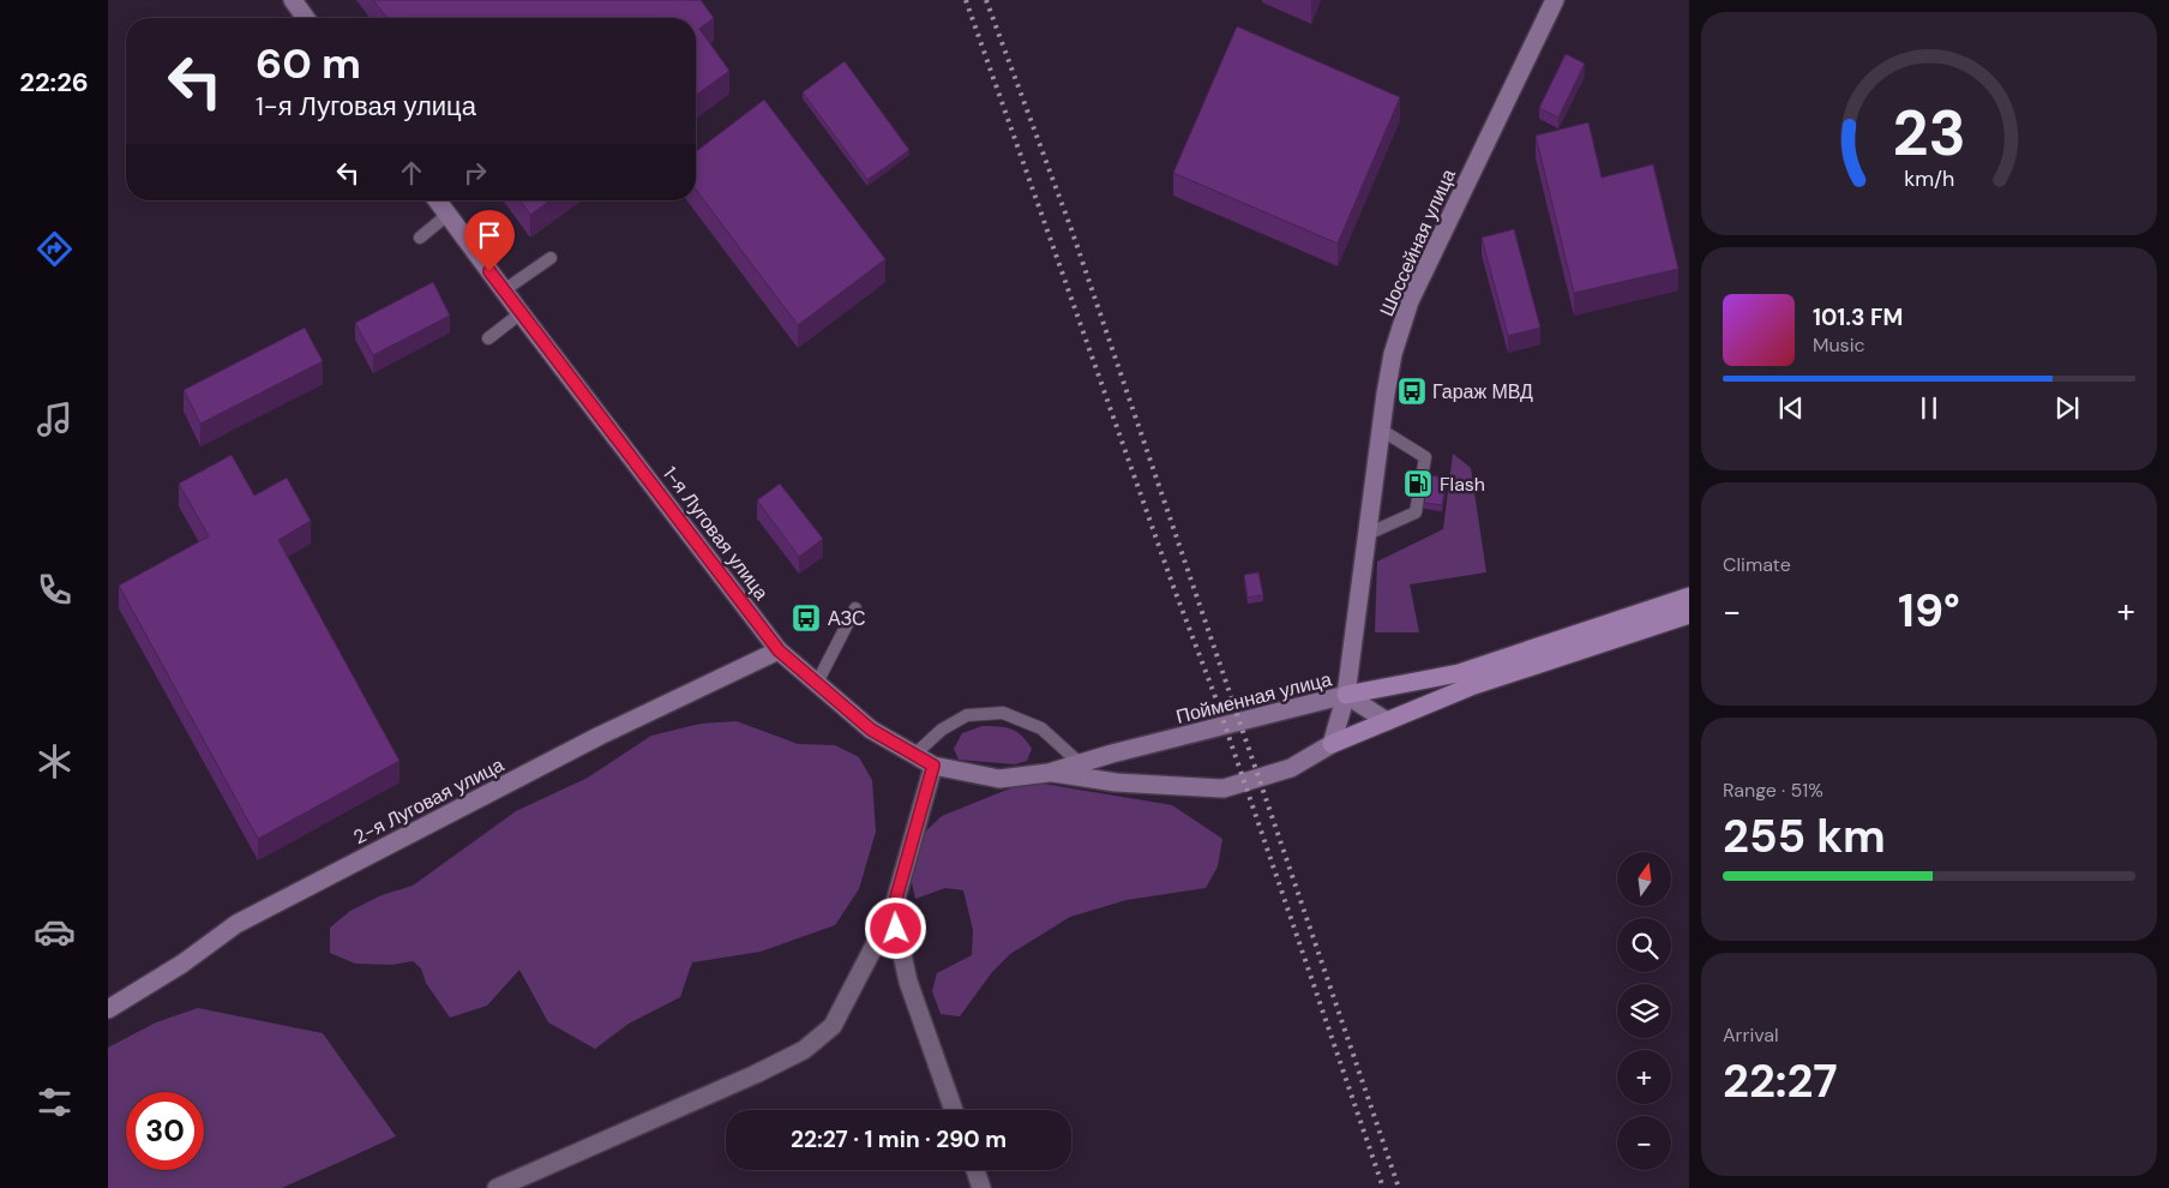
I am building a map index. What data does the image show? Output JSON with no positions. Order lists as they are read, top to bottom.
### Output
{
  "streets": {
    "main road": [
      "Шоссейная улица",
      "1-я Луговая улица",
      "Пойменная улица",
      "2-я Луговая улица"
    ]
  },
  "crossings": [
    ["Шоссейная улица", "Пойменная улица"],
    ["1-я Луговая улица", "Пойменная улица"],
    ["1-я Луговая улица", "2-я Луговая улица"]
  ],
  "places": {
    "bus stop": ["Гараж МВД", "АЗС"],
    "fuel station": ["Flash"]
  },
  "north": "top",
  "page": {
    "tabs": "22:26",
    "turn": ["60 m", "1-я Луговая улица"],
    "song": ["101.3 FM", "Music"],
    "tile": [
      "Climate",
      ["Range · 51%", "255 km"],
      ["Arrival", "22:27"]
    ],
    "heat": ["−", "19°", "+"],
    "map_buttons": ["+", "−"],
    "limit": "30",
    "trip": "22:27 · 1 min · 290 m",
    "gauge": ["23", "km/h"]
  }
}
